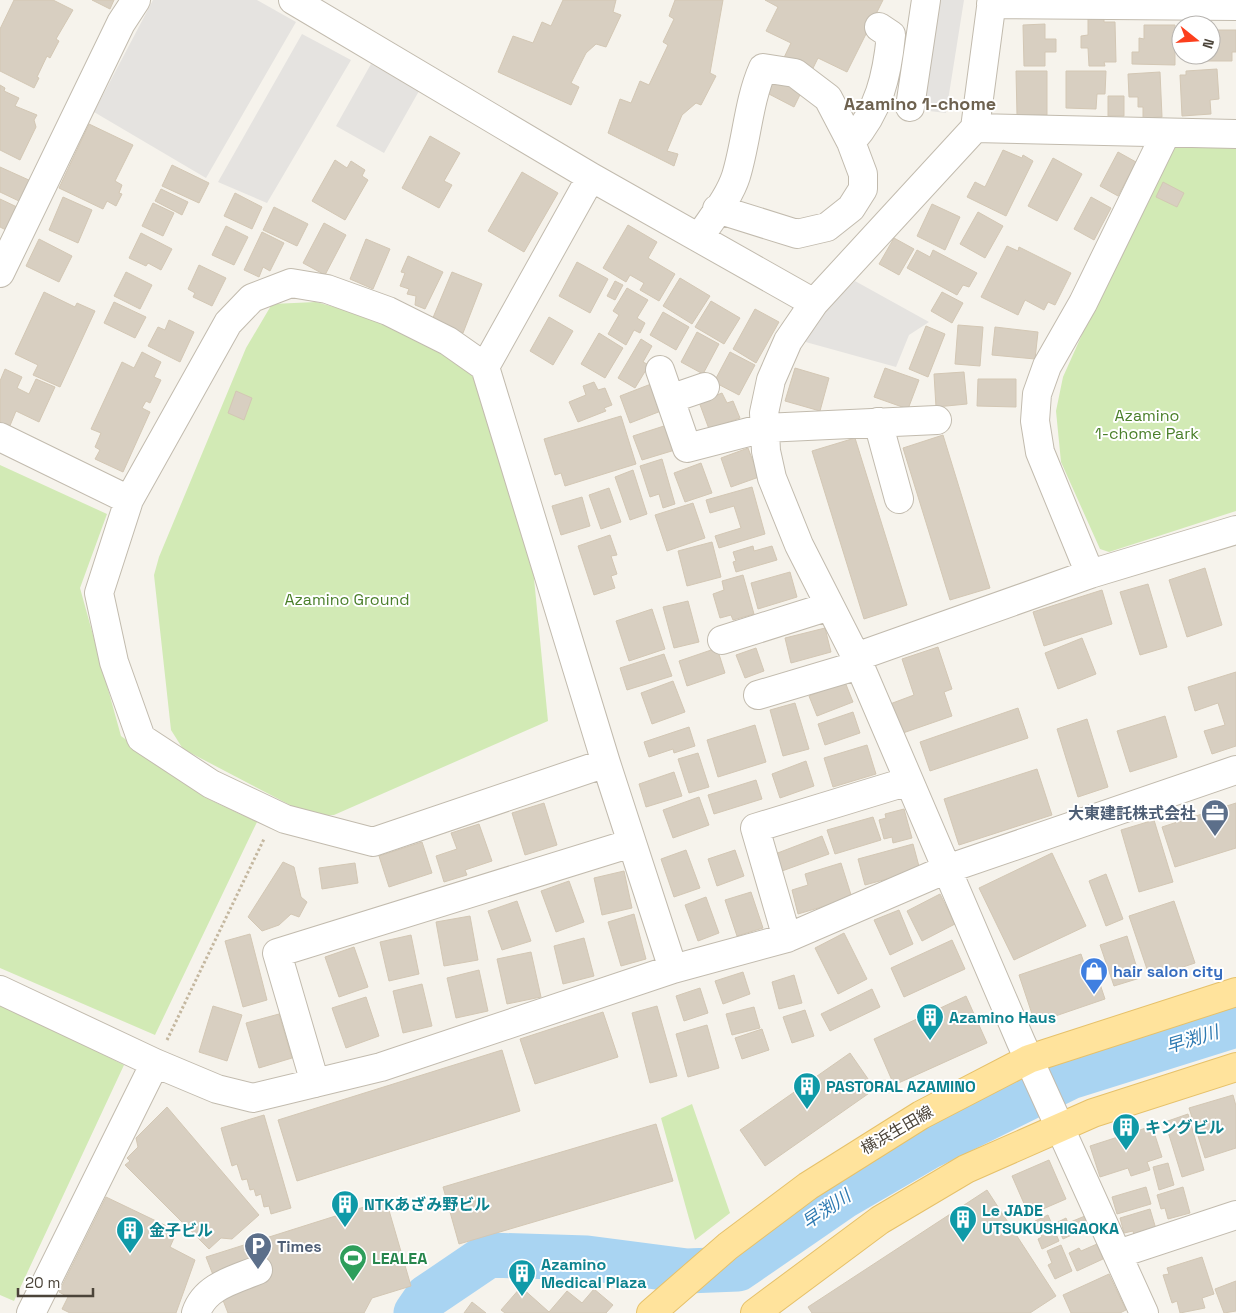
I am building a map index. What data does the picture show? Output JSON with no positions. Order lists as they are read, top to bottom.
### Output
{
  "streets": {
    "main road": ["横浜生田線"]
  },
  "districts": ["Azamino 1-chome"],
  "water": ["早渕川"],
  "parks": ["Azamino 1-chome Park", "Azamino Ground"],
  "places": {
    "office": ["大東建託株式会社"],
    "shop": ["hair salon city"],
    "building": [
      "Azamino Haus",
      "PASTORAL AZAMINO",
      "キングビル",
      "NTKあざみ野ビル",
      "Le JADE UTSUKUSHIGAOKA",
      "金子ビル",
      "Azamino Medical Plaza"
    ],
    "parking": ["Times"],
    "sports": ["LEALEA"]
  },
  "scale_bar": "20 m",
  "north": "right"
}
